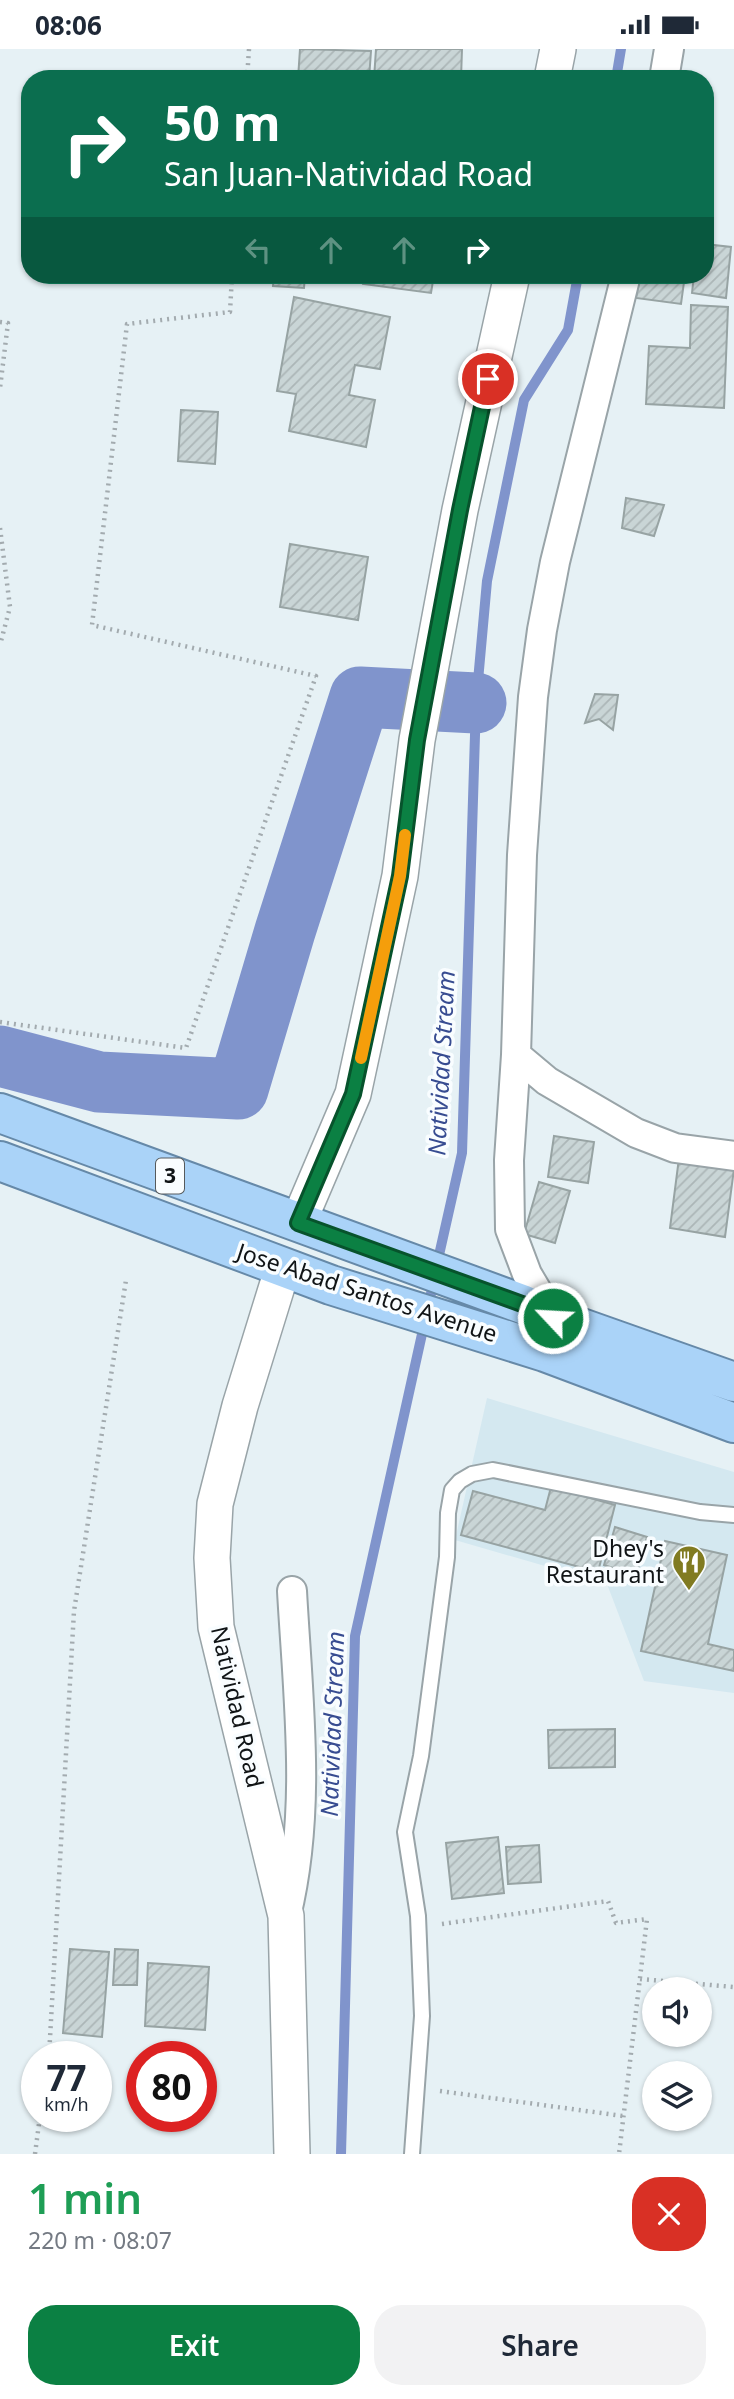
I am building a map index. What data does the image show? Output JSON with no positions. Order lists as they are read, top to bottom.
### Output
{
  "streets": {
    "highway": ["3", "Jose Abad Santos Avenue"],
    "street": ["Natividad Road"]
  },
  "crossings": [
    ["Jose Abad Santos Avenue", "Natividad Road"]
  ],
  "water": ["Natividad Stream"],
  "places": {
    "restaurant": ["Dhey's Restaurant"]
  },
  "page": {
    "status": "08:06",
    "turn": ["50 m", "San Juan-Natividad Road"],
    "speed": "77 km/h",
    "limit": "80",
    "heading": ["1 min", "220 m · 08:07"],
    "buttons": ["Exit", "Share"]
  }
}
